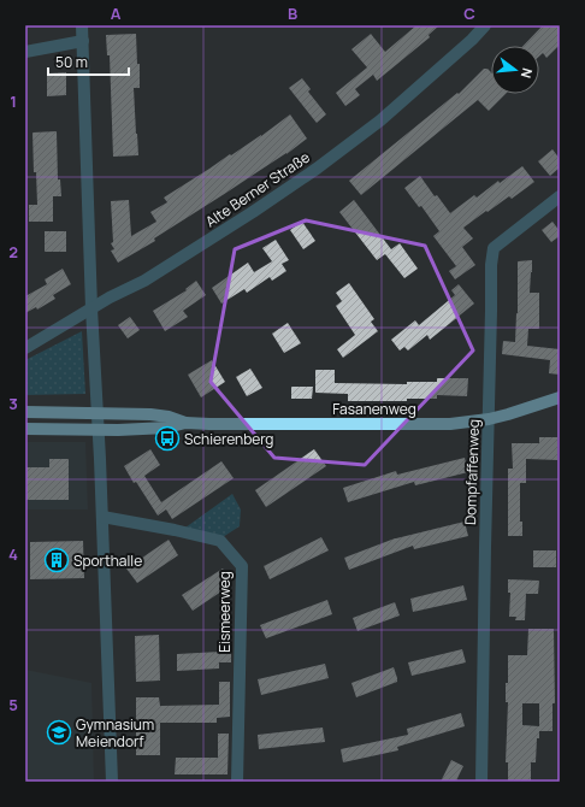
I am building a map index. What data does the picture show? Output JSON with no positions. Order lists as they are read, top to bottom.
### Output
{
  "streets": {
    "main road": ["Fasanenweg"],
    "street": ["Alte Berner Straße", "Dompfaffenweg", "Eismeerweg"]
  },
  "crossings": [
    ["Fasanenweg", "Dompfaffenweg"]
  ],
  "places": {
    "bus stop": ["Schierenberg"],
    "building": ["Sporthalle"],
    "school or university": ["Gymnasium Meiendorf"]
  },
  "scale_bar": "50 m",
  "north": "right",
  "grid": {
    "columns": ["A", "B", "C"],
    "rows": [
      "1",
      "2",
      "3",
      "4",
      "5"
    ]
  }
}
